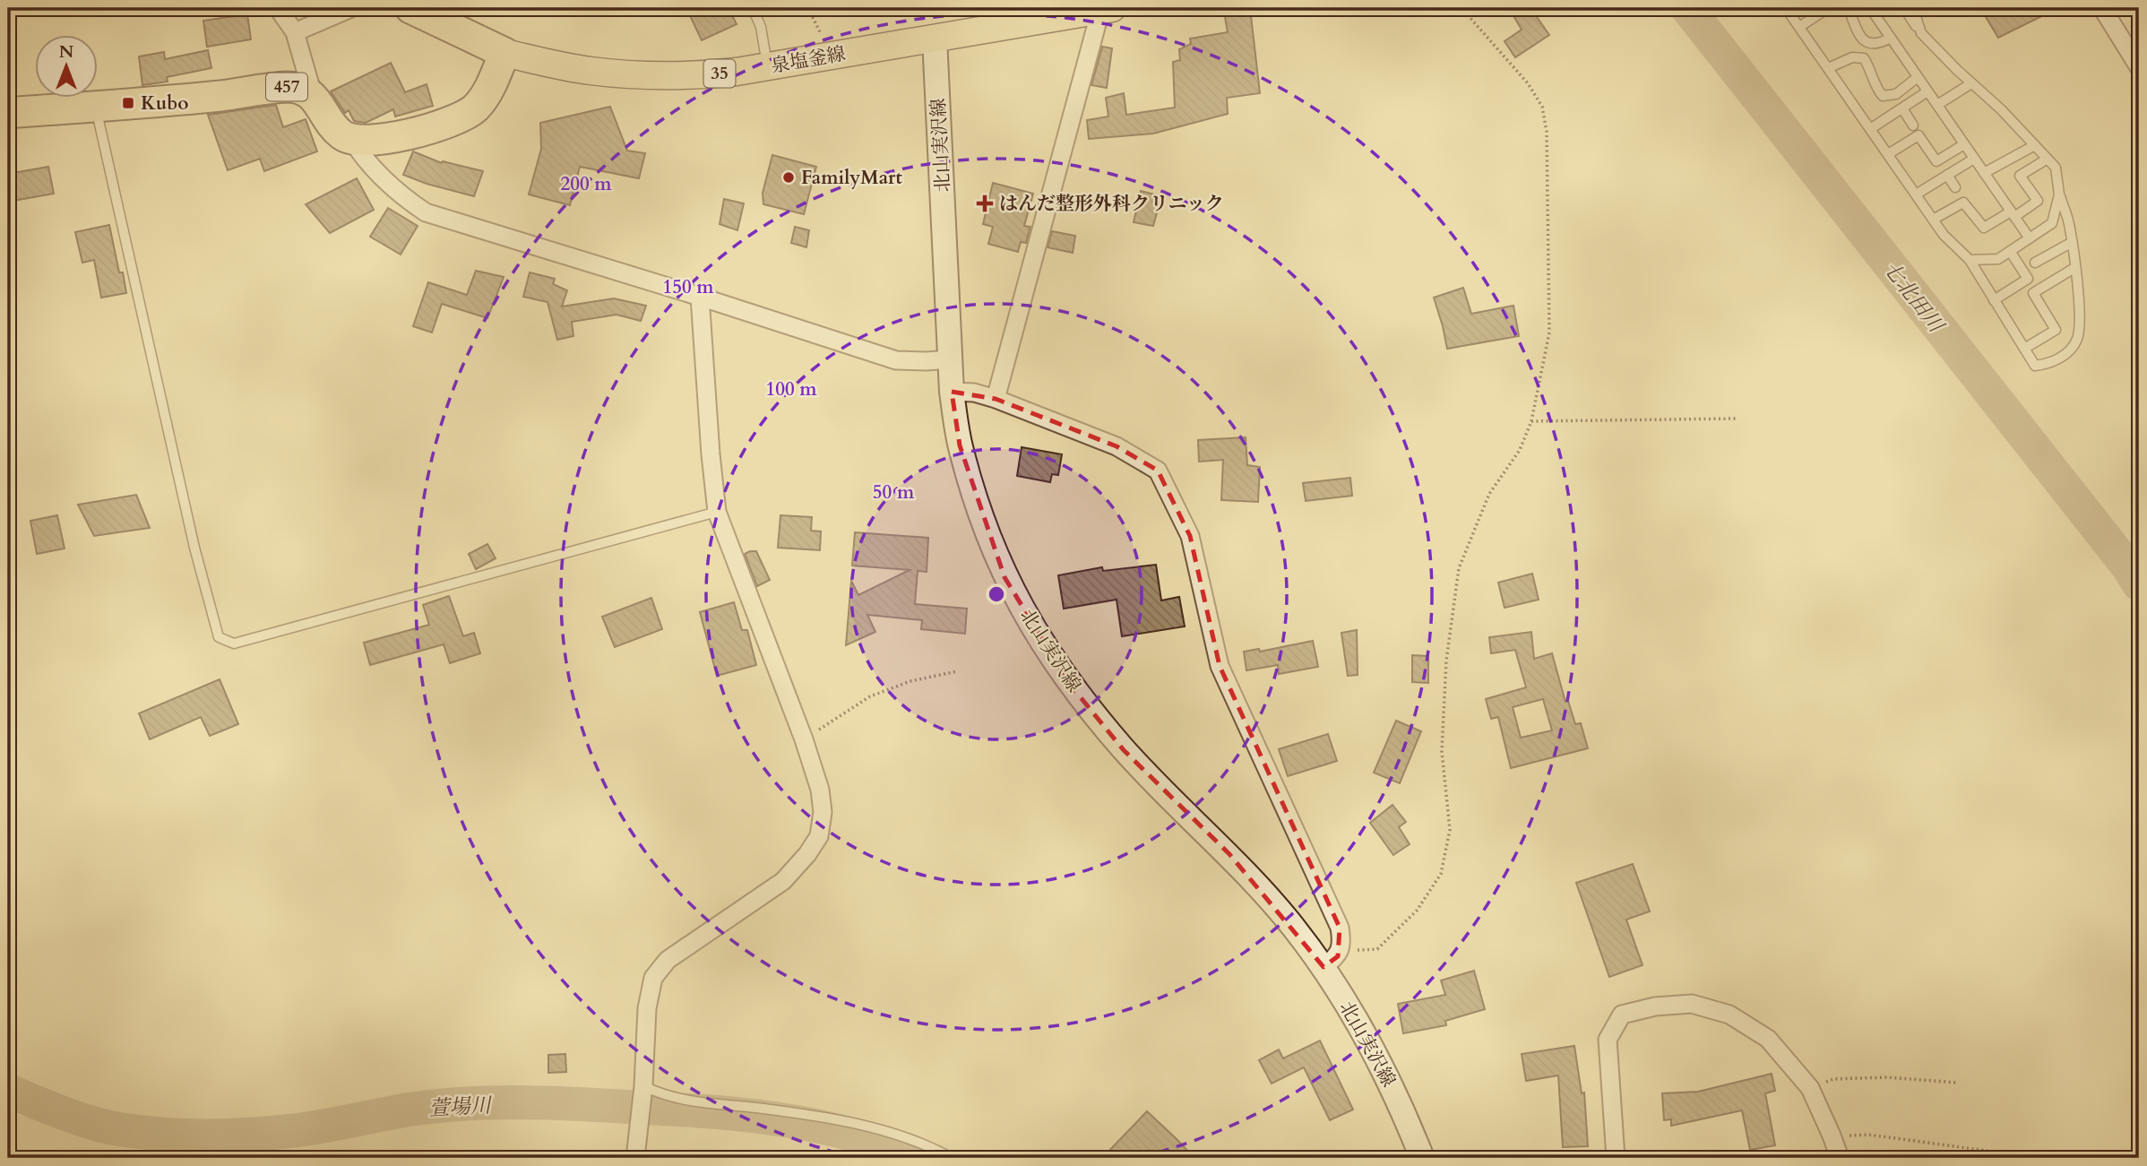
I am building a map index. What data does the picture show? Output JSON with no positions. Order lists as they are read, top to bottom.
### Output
{
  "streets": {
    "highway": ["457"],
    "main road": ["泉塩釜線", "35"],
    "street": ["北山実沢線"]
  },
  "crossings": [
    ["泉塩釜線", "北山実沢線"]
  ],
  "water": ["七北田川", "萱場川"],
  "places": {
    "transit": ["Kubo"],
    "other": ["FamilyMart"],
    "health": ["はんだ整形外科クリニック"]
  },
  "north": "top",
  "rings": [
    "200 m",
    "150 m",
    "100 m",
    "50 m"
  ]
}
